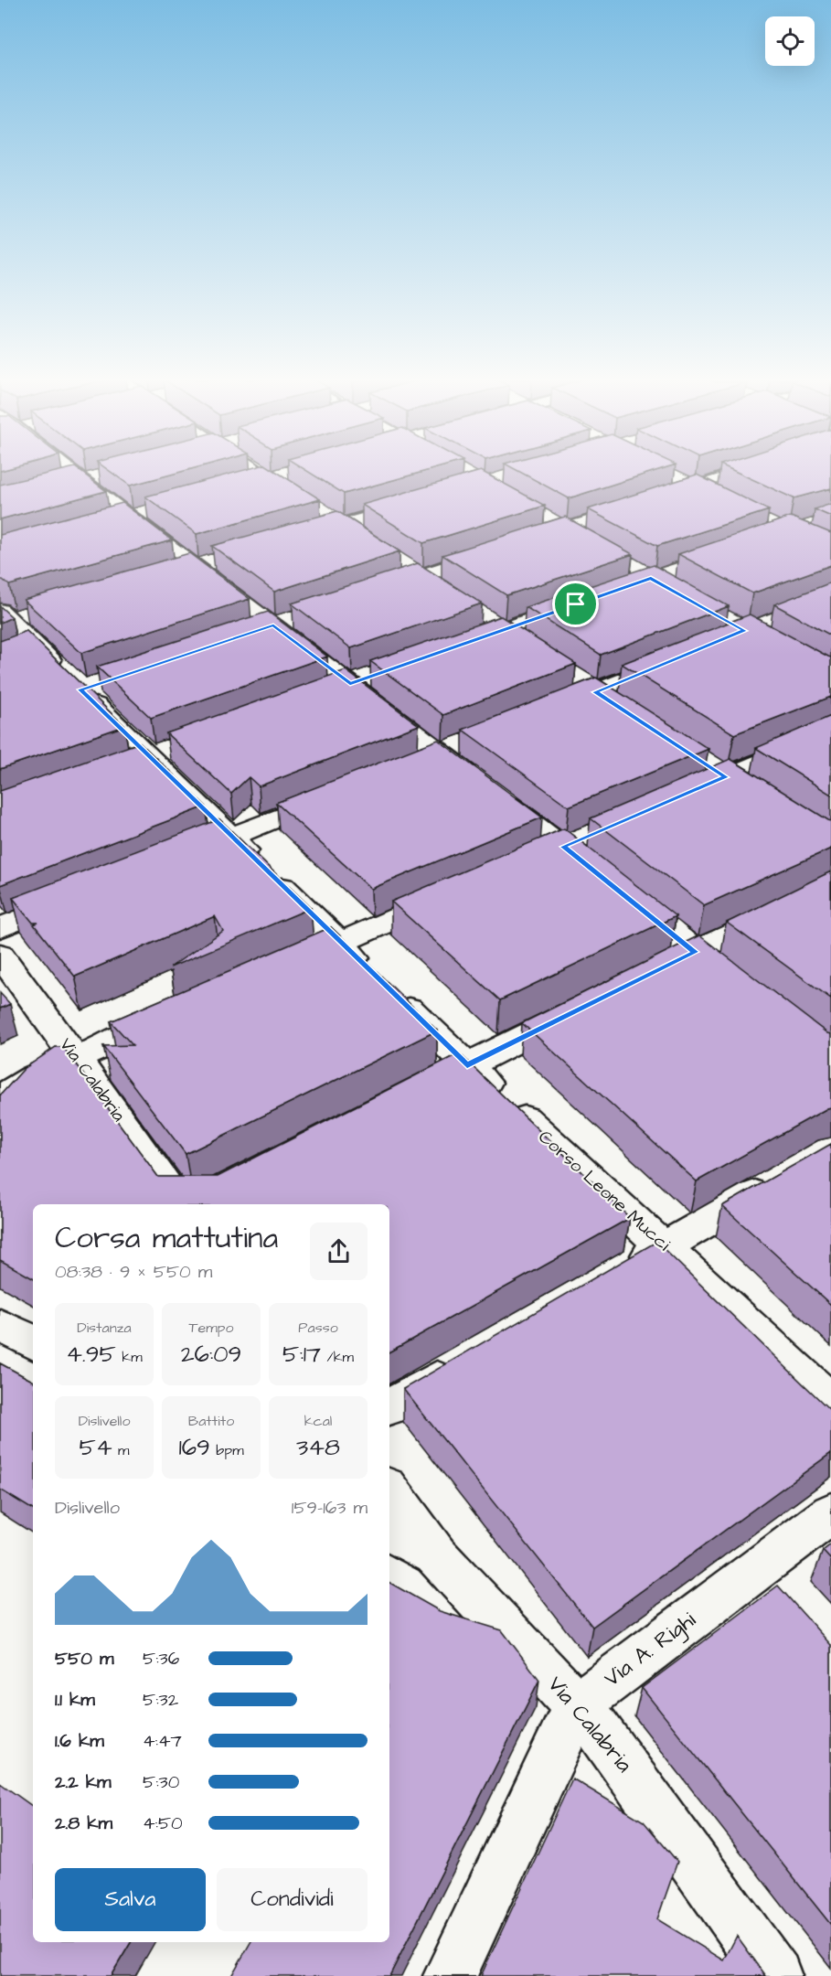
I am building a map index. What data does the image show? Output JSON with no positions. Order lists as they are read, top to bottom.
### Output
{
  "streets": {
    "street": ["Via Calabria", "Corso Leone Mucci", "Via A. Righi"]
  },
  "crossings": [
    ["Via Calabria", "Via A. Righi"]
  ],
  "page": {
    "heading": ["Corsa mattutina", "08:38 · 9 × 550 m"],
    "stats": [
      ["Distanza", "4.95 km"],
      ["Tempo", "26:09"],
      ["Passo", "5:17 /km"],
      ["Dislivello", "54 m"],
      ["Battito", "169 bpm"],
      ["kcal", "348"]
    ],
    "chart": ["Dislivello", "159–163 m"],
    "list": [
      {
        "name": "550 m",
        "note": "5:36"
      },
      {
        "name": "1.1 km",
        "note": "5:32"
      },
      {
        "name": "1.6 km",
        "note": "4:47"
      },
      {
        "name": "2.2 km",
        "note": "5:30"
      },
      {
        "name": "2.8 km",
        "note": "4:50"
      }
    ],
    "buttons": ["Salva", "Condividi"]
  }
}
